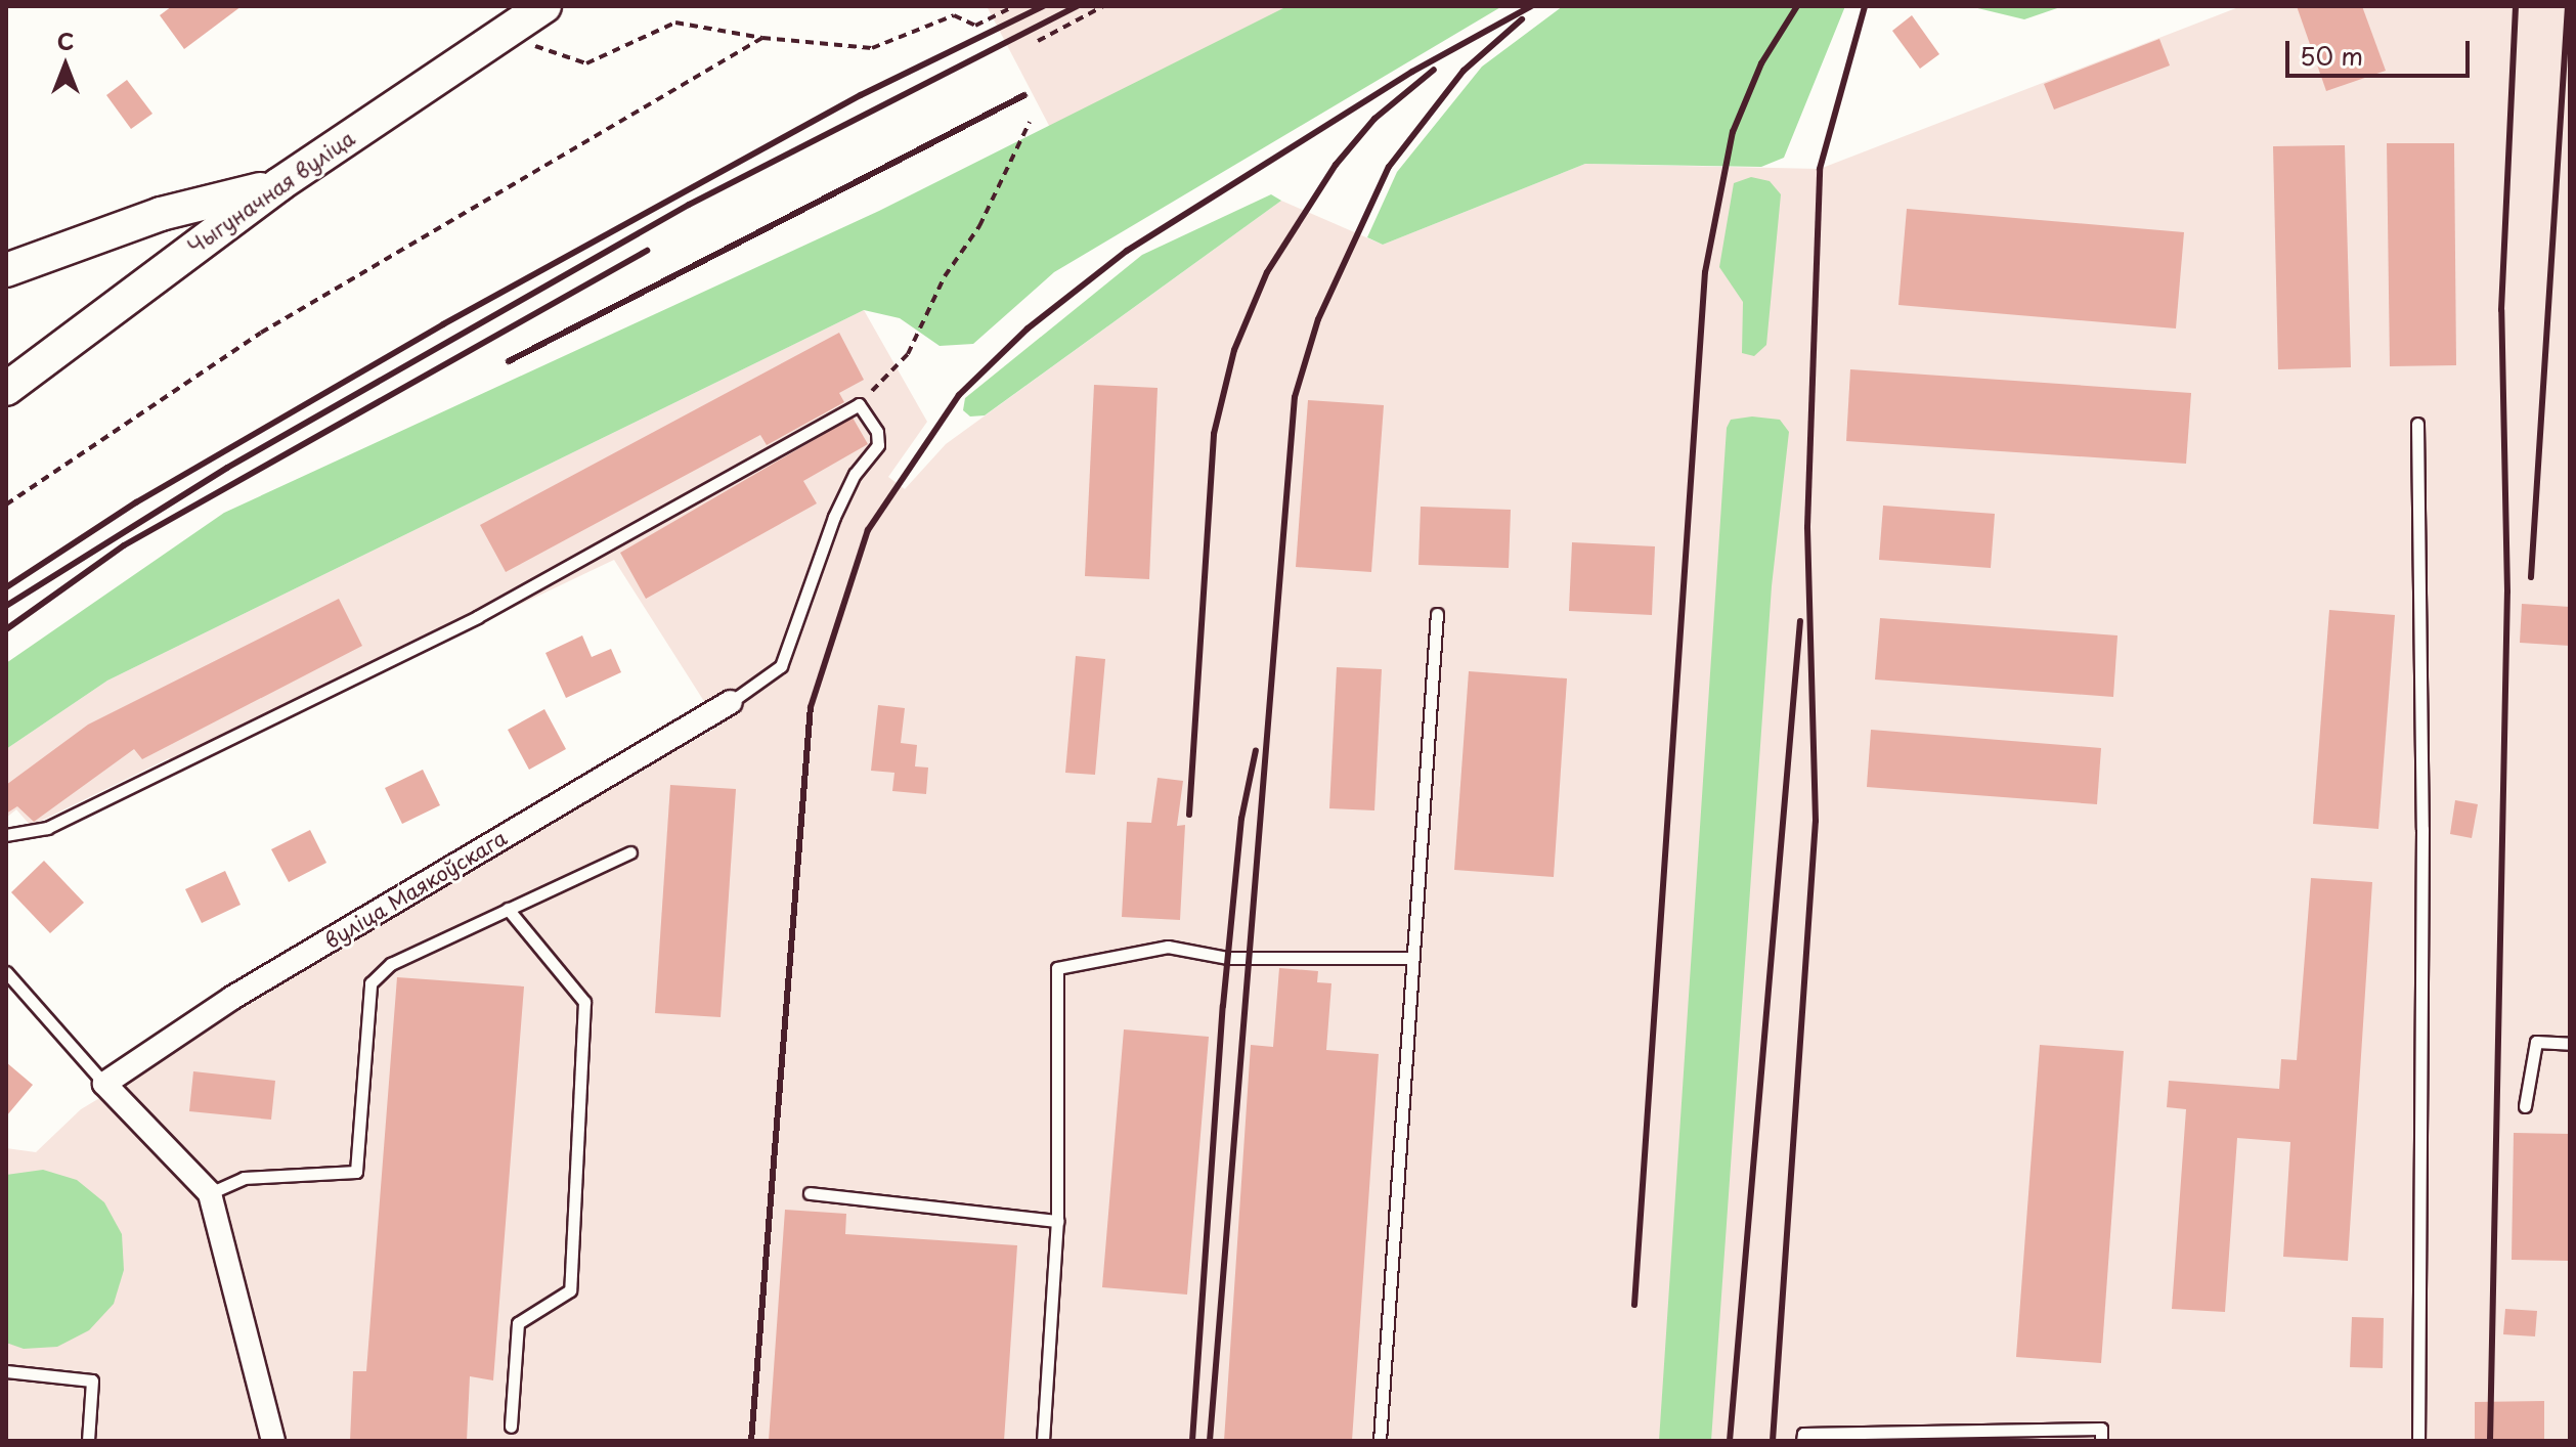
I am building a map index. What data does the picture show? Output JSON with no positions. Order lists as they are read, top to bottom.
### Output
{
  "streets": {
    "street": ["Чыгуначная вуліца", "вуліца Маякоўскага"]
  },
  "scale_bar": "50 m",
  "north": "top"
}
